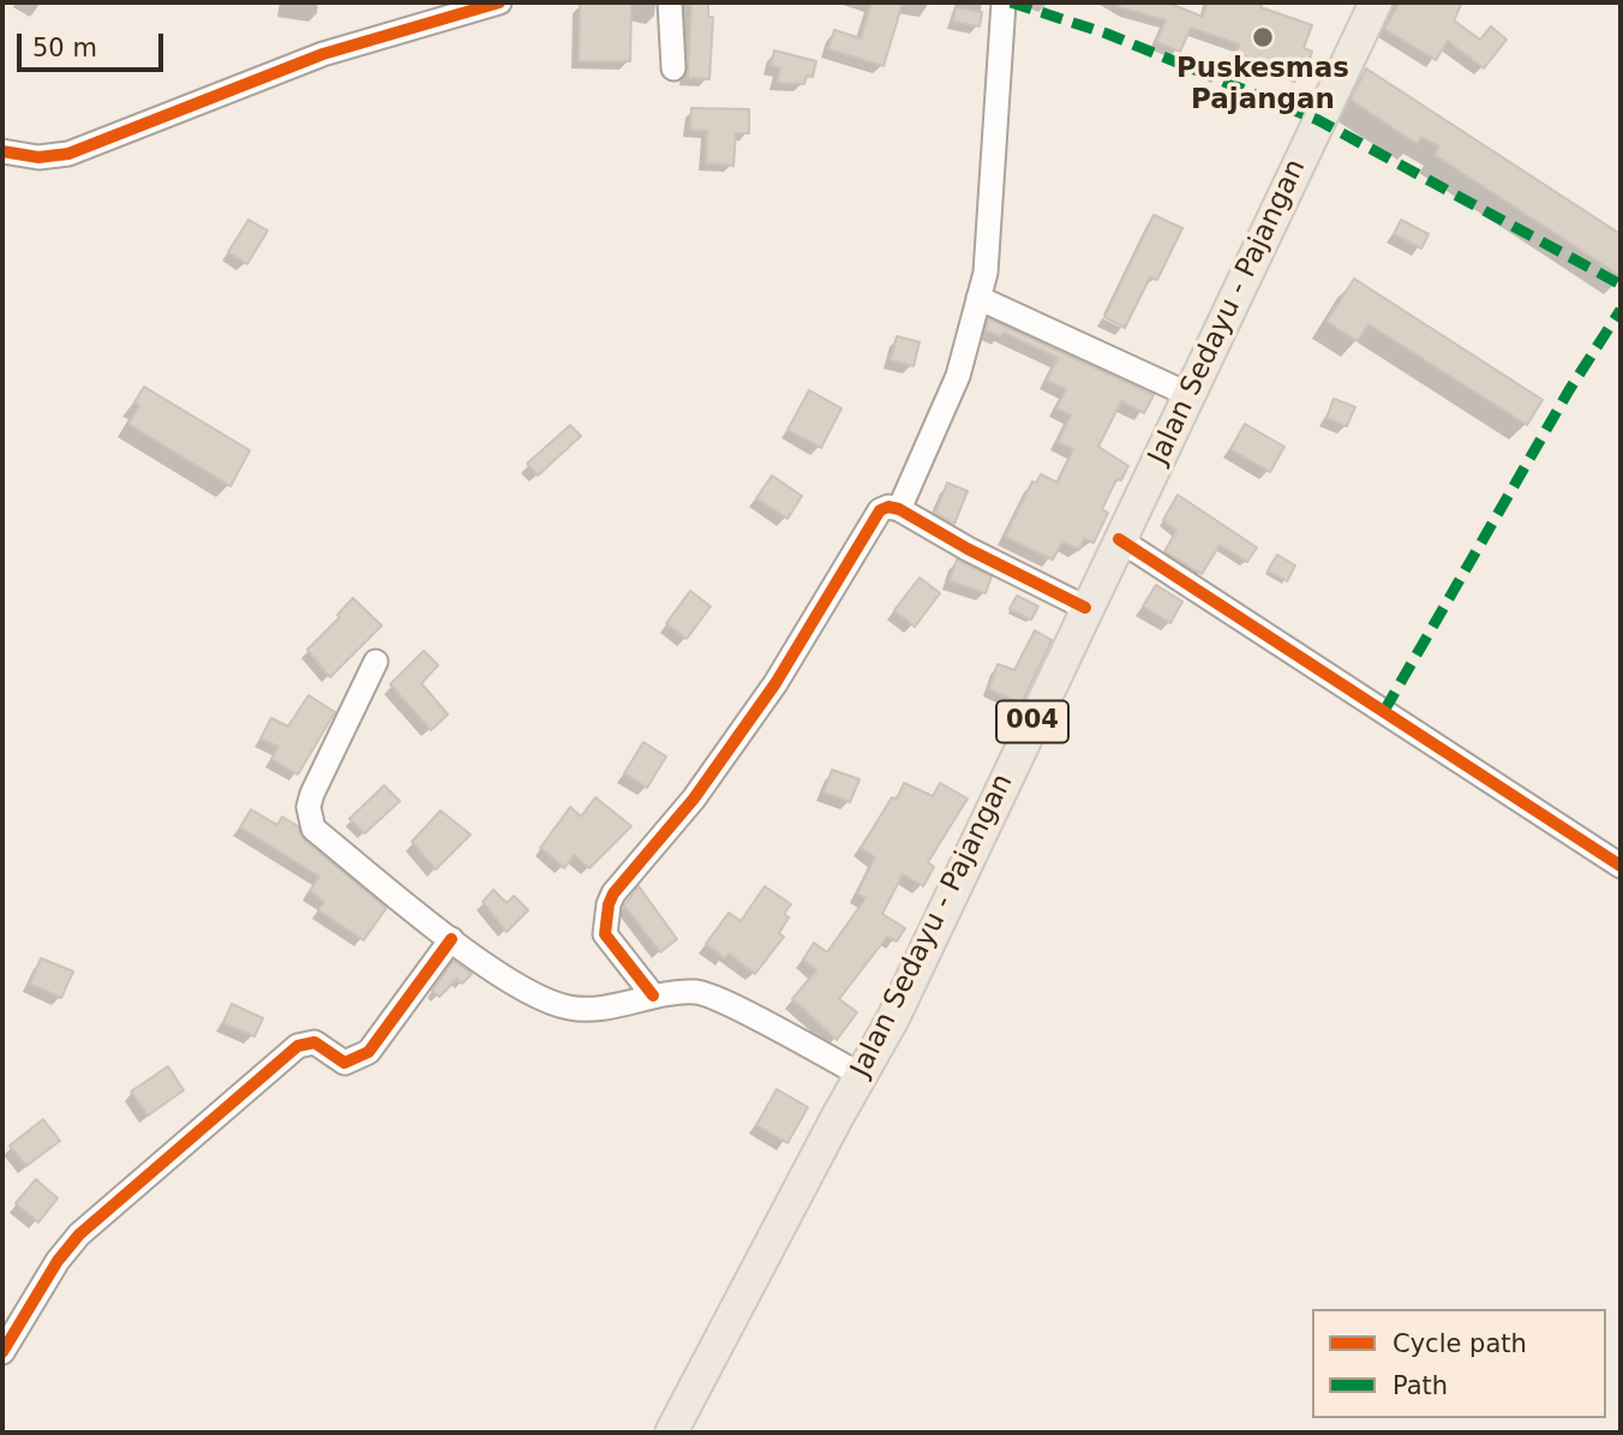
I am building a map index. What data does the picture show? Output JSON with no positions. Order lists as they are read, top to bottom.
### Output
{
  "streets": {
    "main road": ["Jalan Sedayu - Pajangan", "004"]
  },
  "places": ["Puskesmas Pajangan"],
  "legend": ["Cycle path", "Path"],
  "scale_bar": "50 m"
}
